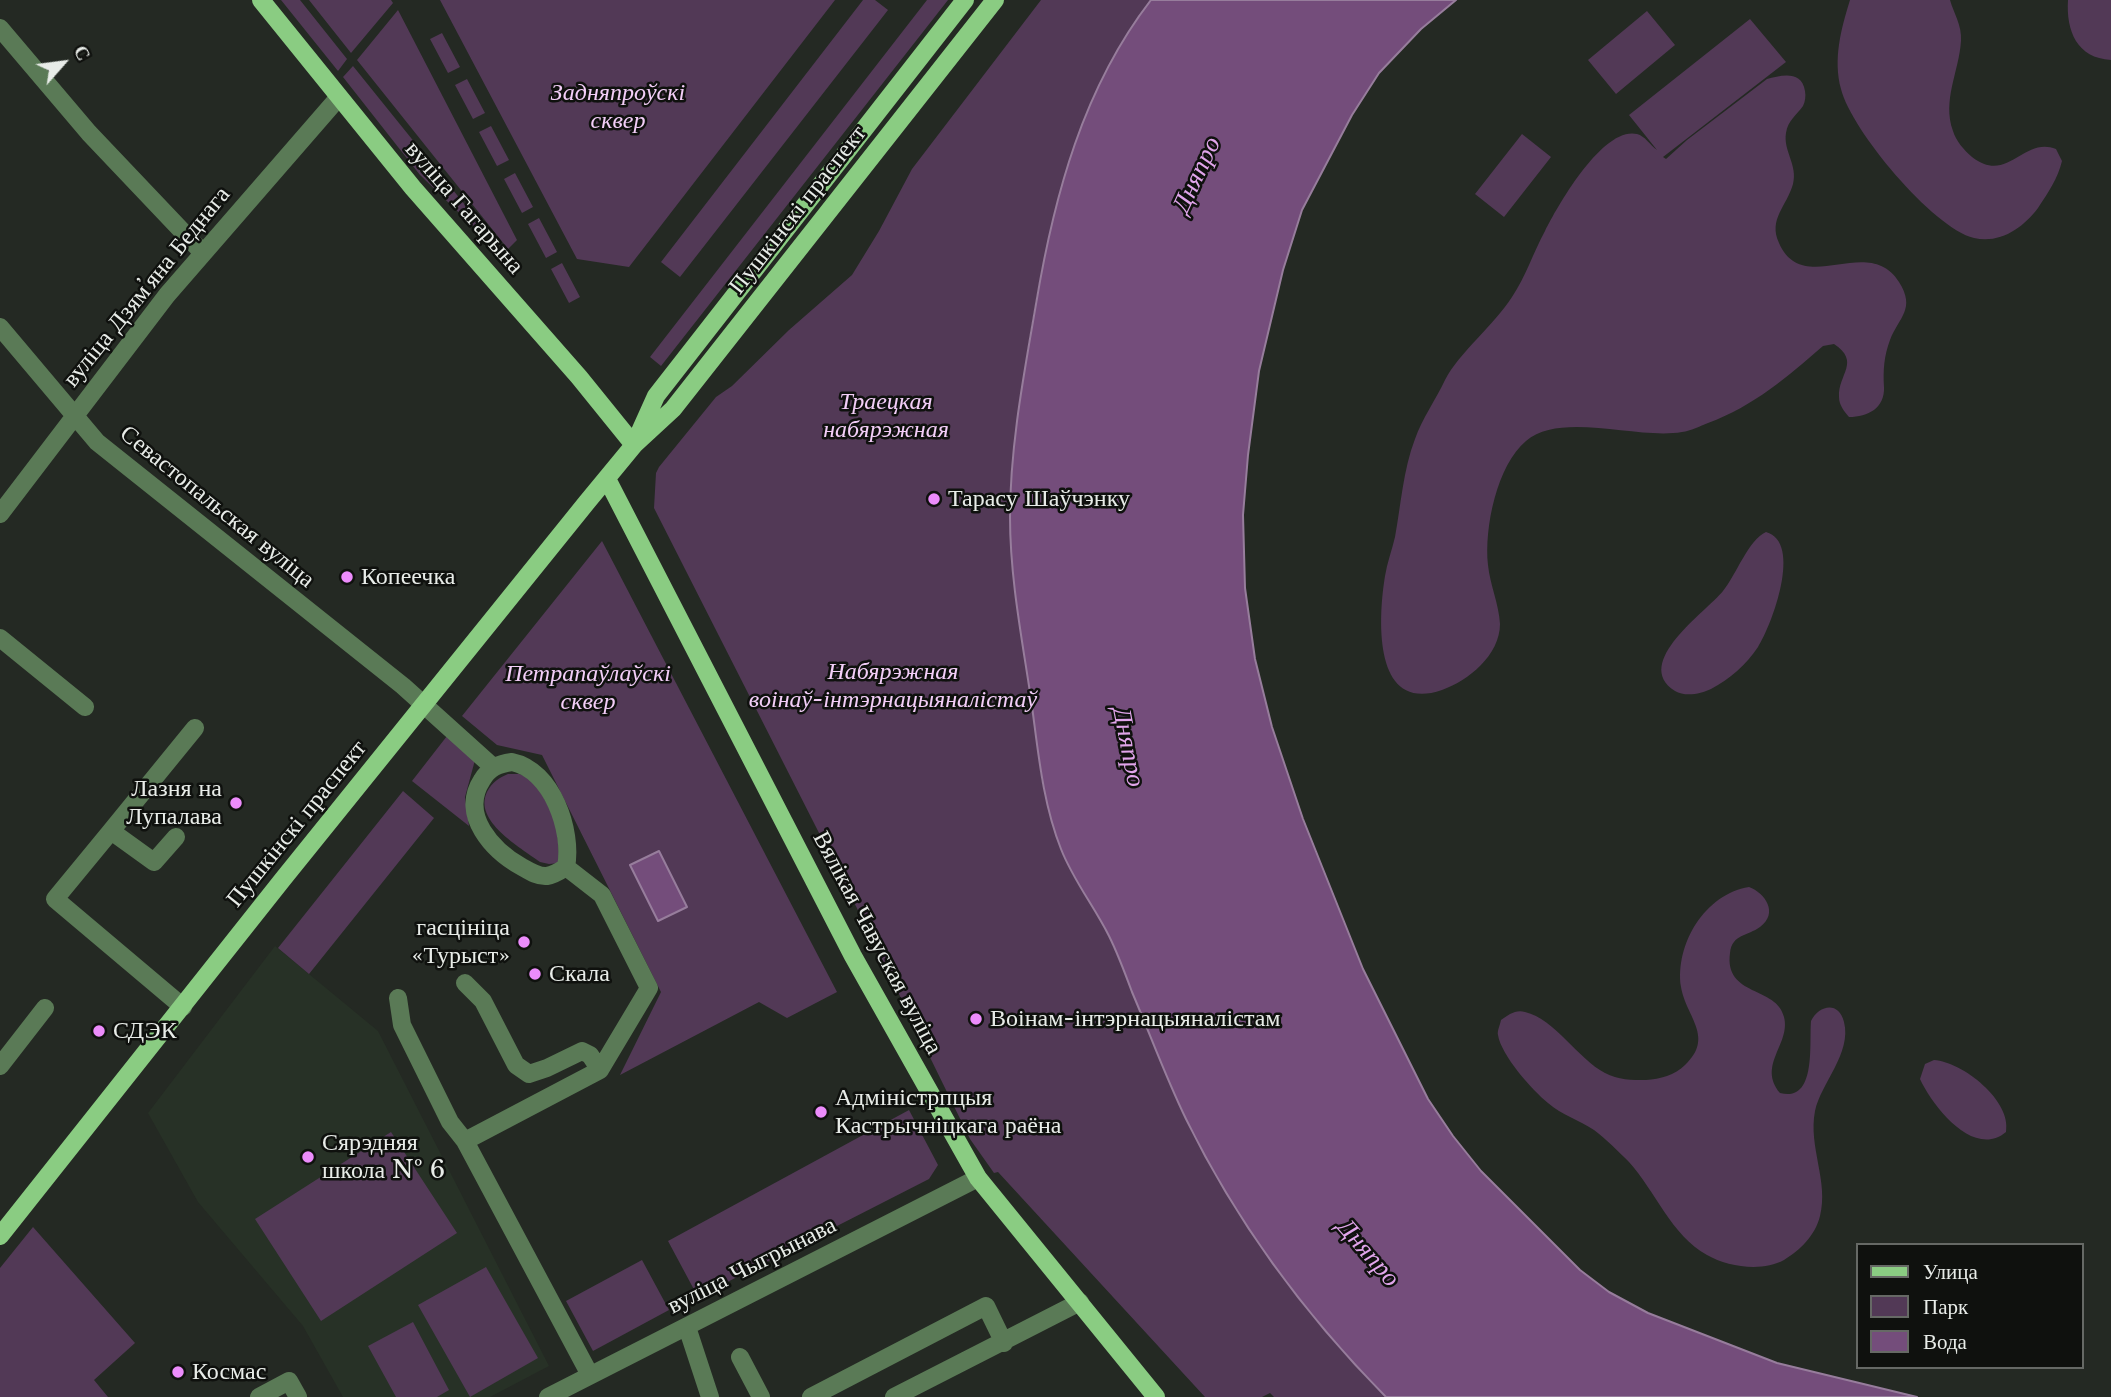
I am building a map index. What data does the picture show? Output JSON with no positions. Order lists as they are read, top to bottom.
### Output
{
  "streets": {
    "main road": ["вуліца Гагарына", "Пушкінскі праспект", "Вялікая Чавуская вуліца"],
    "street": ["вуліца Дзямʼяна Беднага", "Севастопальская вуліца", "вуліца Чыгрынава"]
  },
  "crossings": [
    ["вуліца Гагарына", "Пушкінскі праспект"],
    ["вуліца Гагарына", "вуліца Дзямʼяна Беднага"],
    ["Пушкінскі праспект", "Севастопальская вуліца"],
    ["Пушкінскі праспект", "Вялікая Чавуская вуліца"],
    ["вуліца Дзямʼяна Беднага", "Севастопальская вуліца"],
    ["Вялікая Чавуская вуліца", "вуліца Чыгрынава"]
  ],
  "water": ["Дняпро"],
  "parks": [
    "Задняпроўскі сквер",
    "Траецкая набярэжная",
    "Набярэжная воінаў-інтэрнацыяналістаў",
    "Петрапаўлаўскі сквер"
  ],
  "places": [
    "Тарасу Шаўчэнку",
    "Копеечка",
    "Лазня на Лупалава",
    "гасцініца «Турыст»",
    "Скала",
    "Воінам-інтэрнацыяналістам",
    "СДЭК",
    "Адміністрпцыя Кастрычніцкага раёна",
    "Сярэдняя школа № 6",
    "Космас"
  ],
  "legend": ["Улица", "Парк", "Вода"],
  "north": "top right"
}
